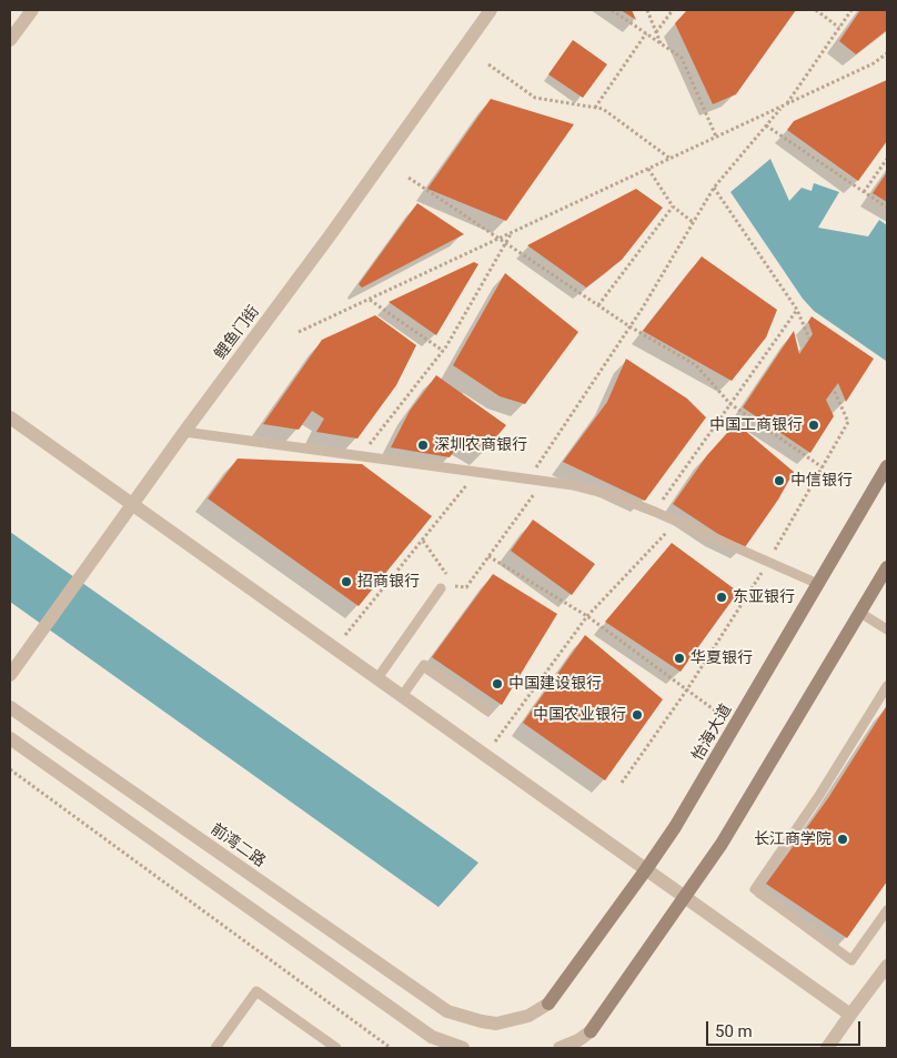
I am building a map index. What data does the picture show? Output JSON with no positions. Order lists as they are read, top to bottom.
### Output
{
  "streets": {
    "main road": ["怡海大道"],
    "street": ["鲤鱼门街", "前湾二路"]
  },
  "crossings": [
    ["怡海大道", "前湾二路"]
  ],
  "places": [
    "中国工商银行",
    "深圳农商银行",
    "中信银行",
    "招商银行",
    "东亚银行",
    "华夏银行",
    "中国建设银行",
    "中国农业银行",
    "长江商学院"
  ],
  "scale_bar": "50 m"
}
